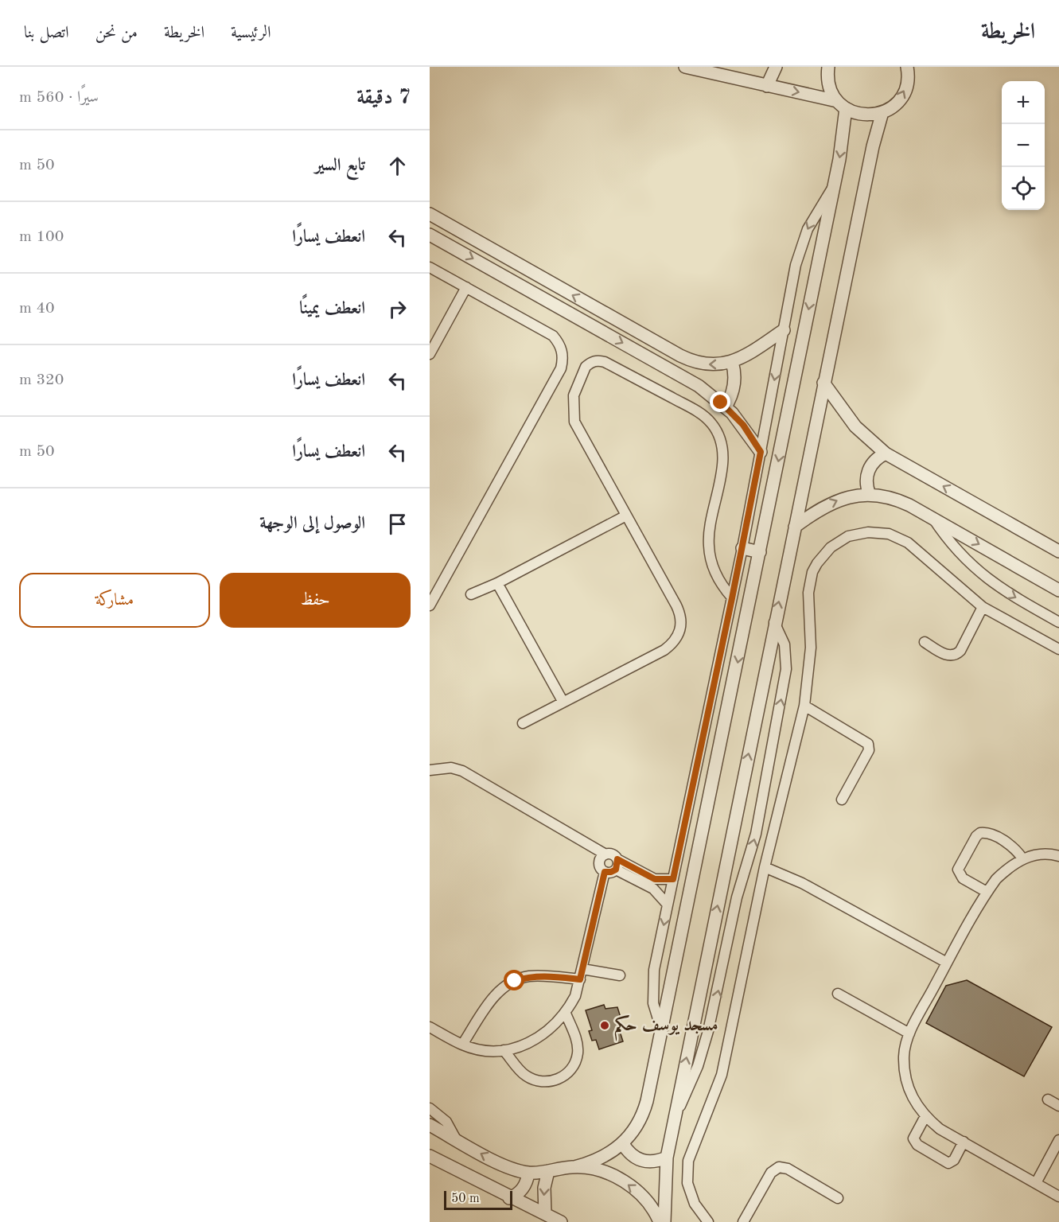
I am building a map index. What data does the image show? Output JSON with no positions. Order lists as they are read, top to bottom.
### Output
{
  "places": ["مسجد يوسف حكم"],
  "scale_bar": "50 m",
  "page": {
    "header": "الخريطة",
    "nav": [
      "الرئيسية",
      "الخريطة",
      "من نحن",
      "اتصل بنا"
    ],
    "heading": ["7 دقيقة", "سيرًا · 560 m"],
    "map_buttons": ["+", "−"],
    "list": [
      ["تابع السير", "50 m"],
      ["انعطف يسارًا", "100 m"],
      ["انعطف يمينًا", "40 m"],
      ["انعطف يسارًا", "320 m"],
      ["انعطف يسارًا", "50 m"],
      "الوصول إلى الوجهة"
    ],
    "buttons": ["حفظ", "مشاركة"],
    "scale": "50 m"
  }
}
